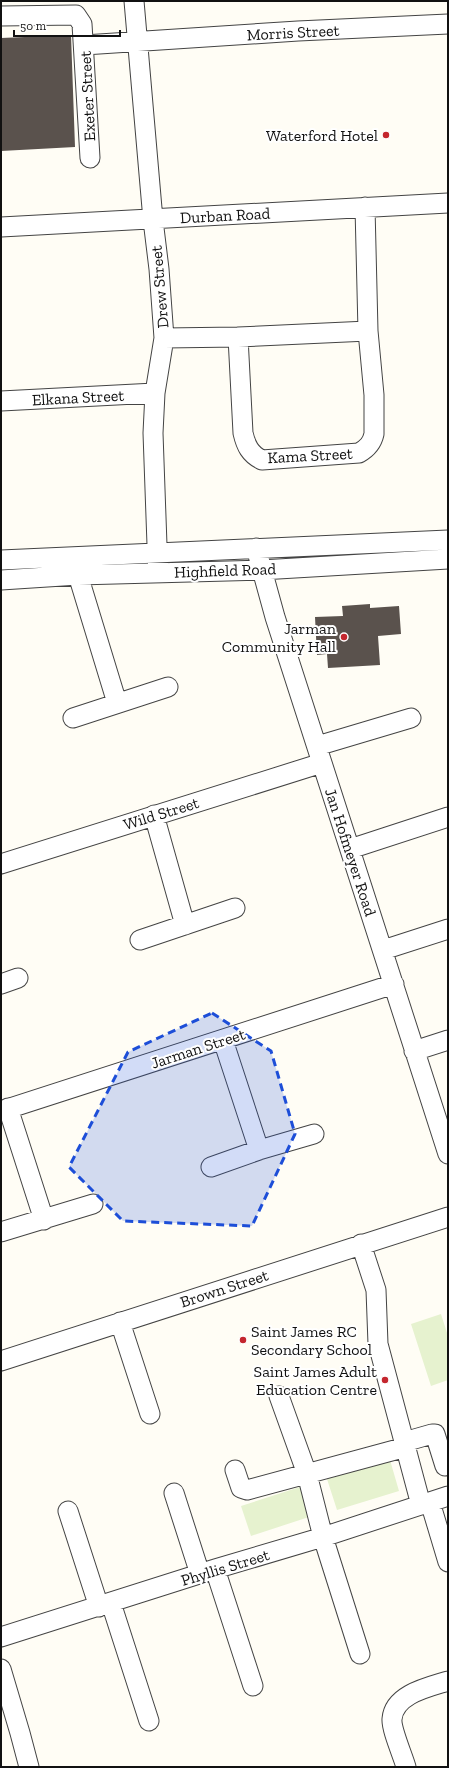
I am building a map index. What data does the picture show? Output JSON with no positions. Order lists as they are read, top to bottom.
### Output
{
  "streets": {
    "street": [
      "Morris Street",
      "Exeter Street",
      "Durban Road",
      "Drew Street",
      "Elkana Street",
      "Kama Street",
      "Highfield Road",
      "Wild Street",
      "Jan Hofmeyer Road",
      "Jarman Street",
      "Brown Street",
      "Phyllis Street"
    ]
  },
  "crossings": [
    ["Morris Street", "Exeter Street"],
    ["Morris Street", "Drew Street"],
    ["Durban Road", "Drew Street"],
    ["Durban Road", "Kama Street"],
    ["Drew Street", "Elkana Street"],
    ["Drew Street", "Highfield Road"],
    ["Highfield Road", "Jan Hofmeyer Road"],
    ["Wild Street", "Jan Hofmeyer Road"],
    ["Jan Hofmeyer Road", "Jarman Street"]
  ],
  "places": [
    "Waterford Hotel",
    "Jarman Community Hall",
    "Saint James RC Secondary School",
    "Saint James Adult Education Centre"
  ],
  "scale_bar": "50 m"
}
